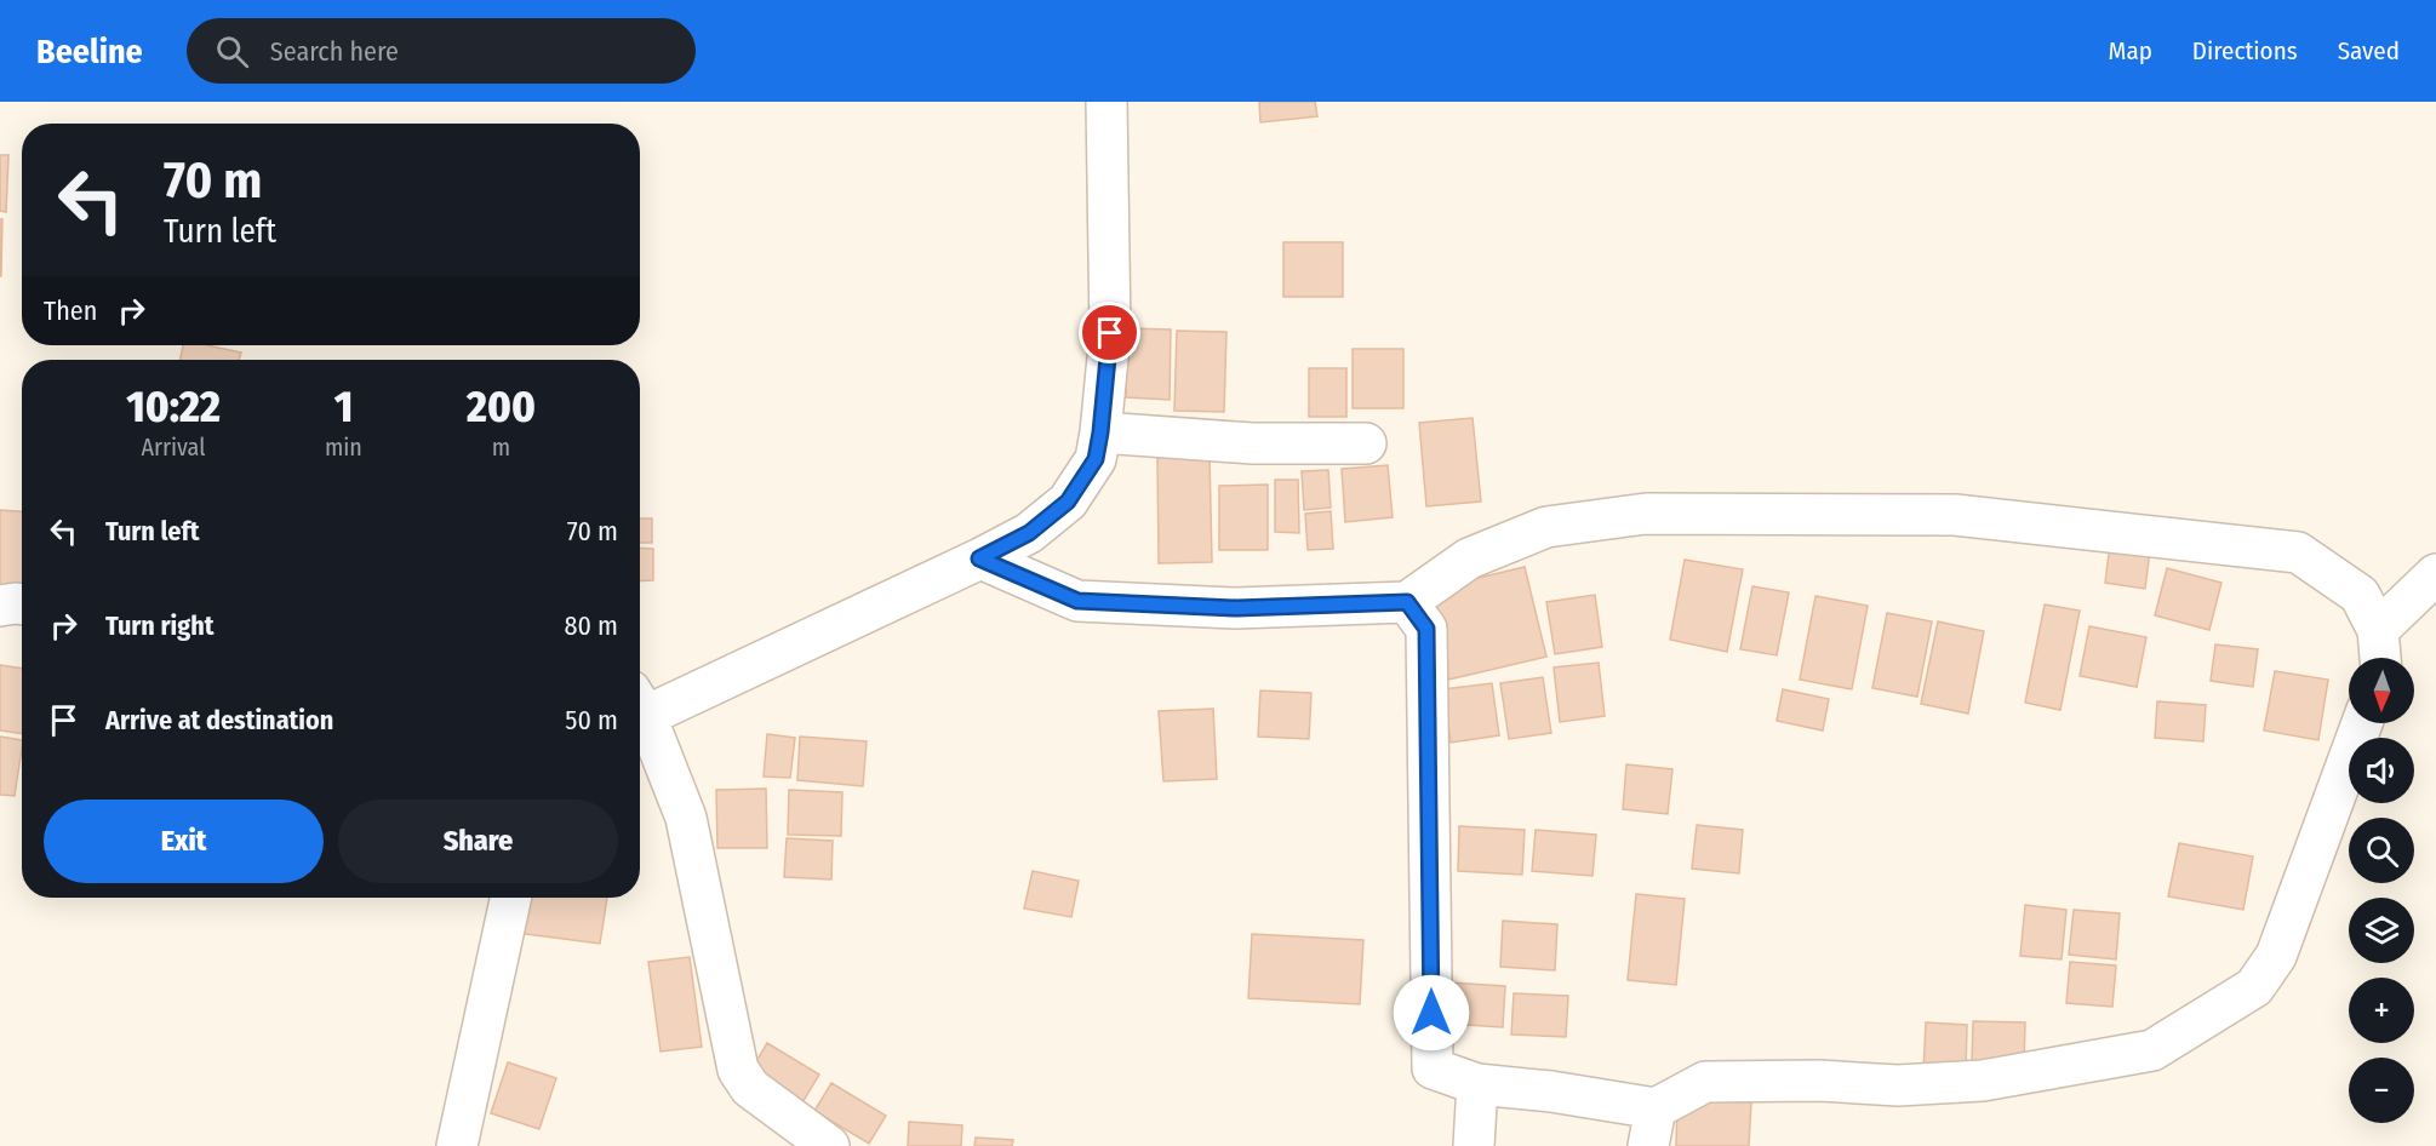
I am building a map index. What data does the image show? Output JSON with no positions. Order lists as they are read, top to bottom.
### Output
{
  "north": "bottom",
  "page": {
    "header": "Beeline",
    "search": "Search here",
    "nav": ["Map", "Directions", "Saved"],
    "turn": ["70 m", "Turn left"],
    "then": "Then",
    "eta": [
      "10:22",
      "Arrival",
      "1",
      "min",
      "200",
      "m"
    ],
    "list": [
      {
        "name": "Turn left",
        "value": "70 m"
      },
      {
        "name": "Turn right",
        "value": "80 m"
      },
      {
        "name": "Arrive at destination",
        "value": "50 m"
      }
    ],
    "map_buttons": ["+", "−"],
    "buttons": ["Exit", "Share"]
  }
}
